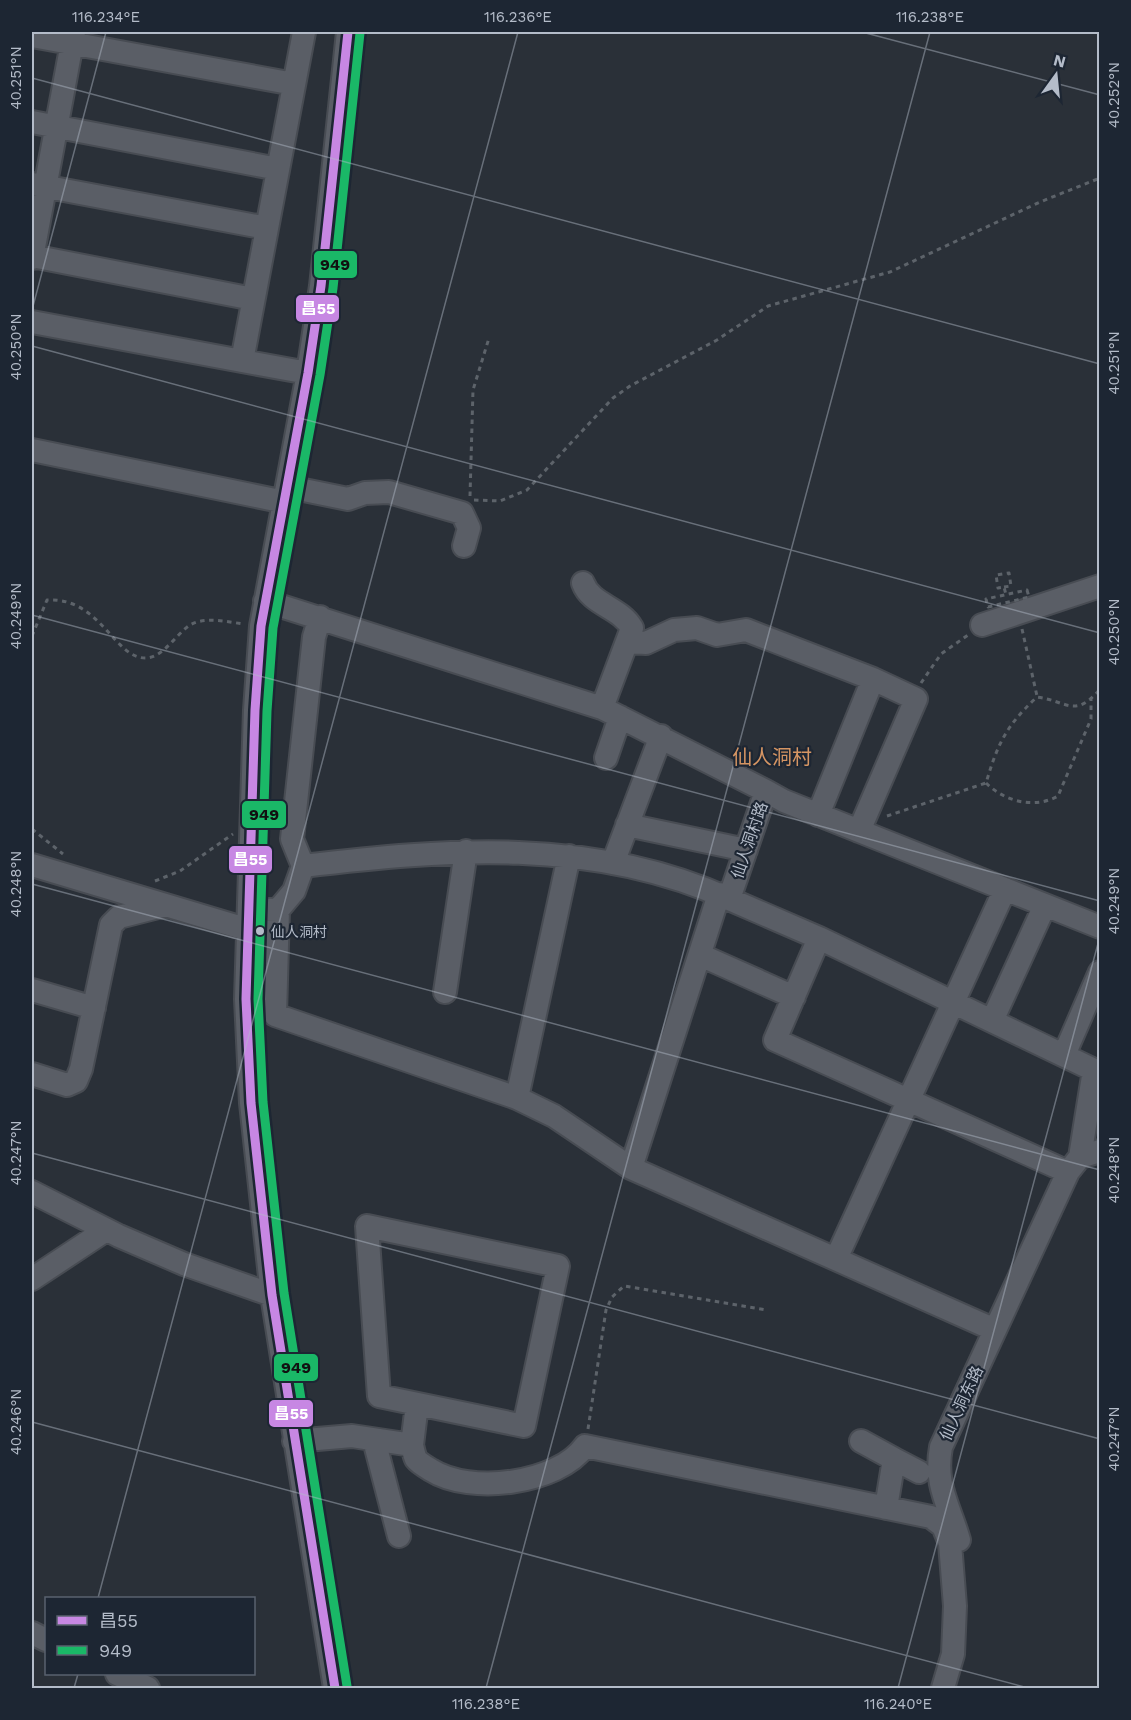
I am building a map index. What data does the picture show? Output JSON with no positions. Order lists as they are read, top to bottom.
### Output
{
  "streets": {
    "street": ["仙人洞村路", "仙人洞东路"]
  },
  "crossings": [
    ["仙人洞村路", "仙人洞东路"]
  ],
  "districts": ["仙人洞村"],
  "places": ["仙人洞村"],
  "lines": ["transit line 昌55", "transit line 949"],
  "legend": ["昌55", "949"],
  "north": "top",
  "coordinates": [
    "116.234°E",
    "116.236°E",
    "116.238°E",
    "40.251°N",
    "40.252°N",
    "40.250°N",
    "40.249°N",
    "40.248°N",
    "40.247°N",
    "40.246°N",
    "116.240°E"
  ]
}
